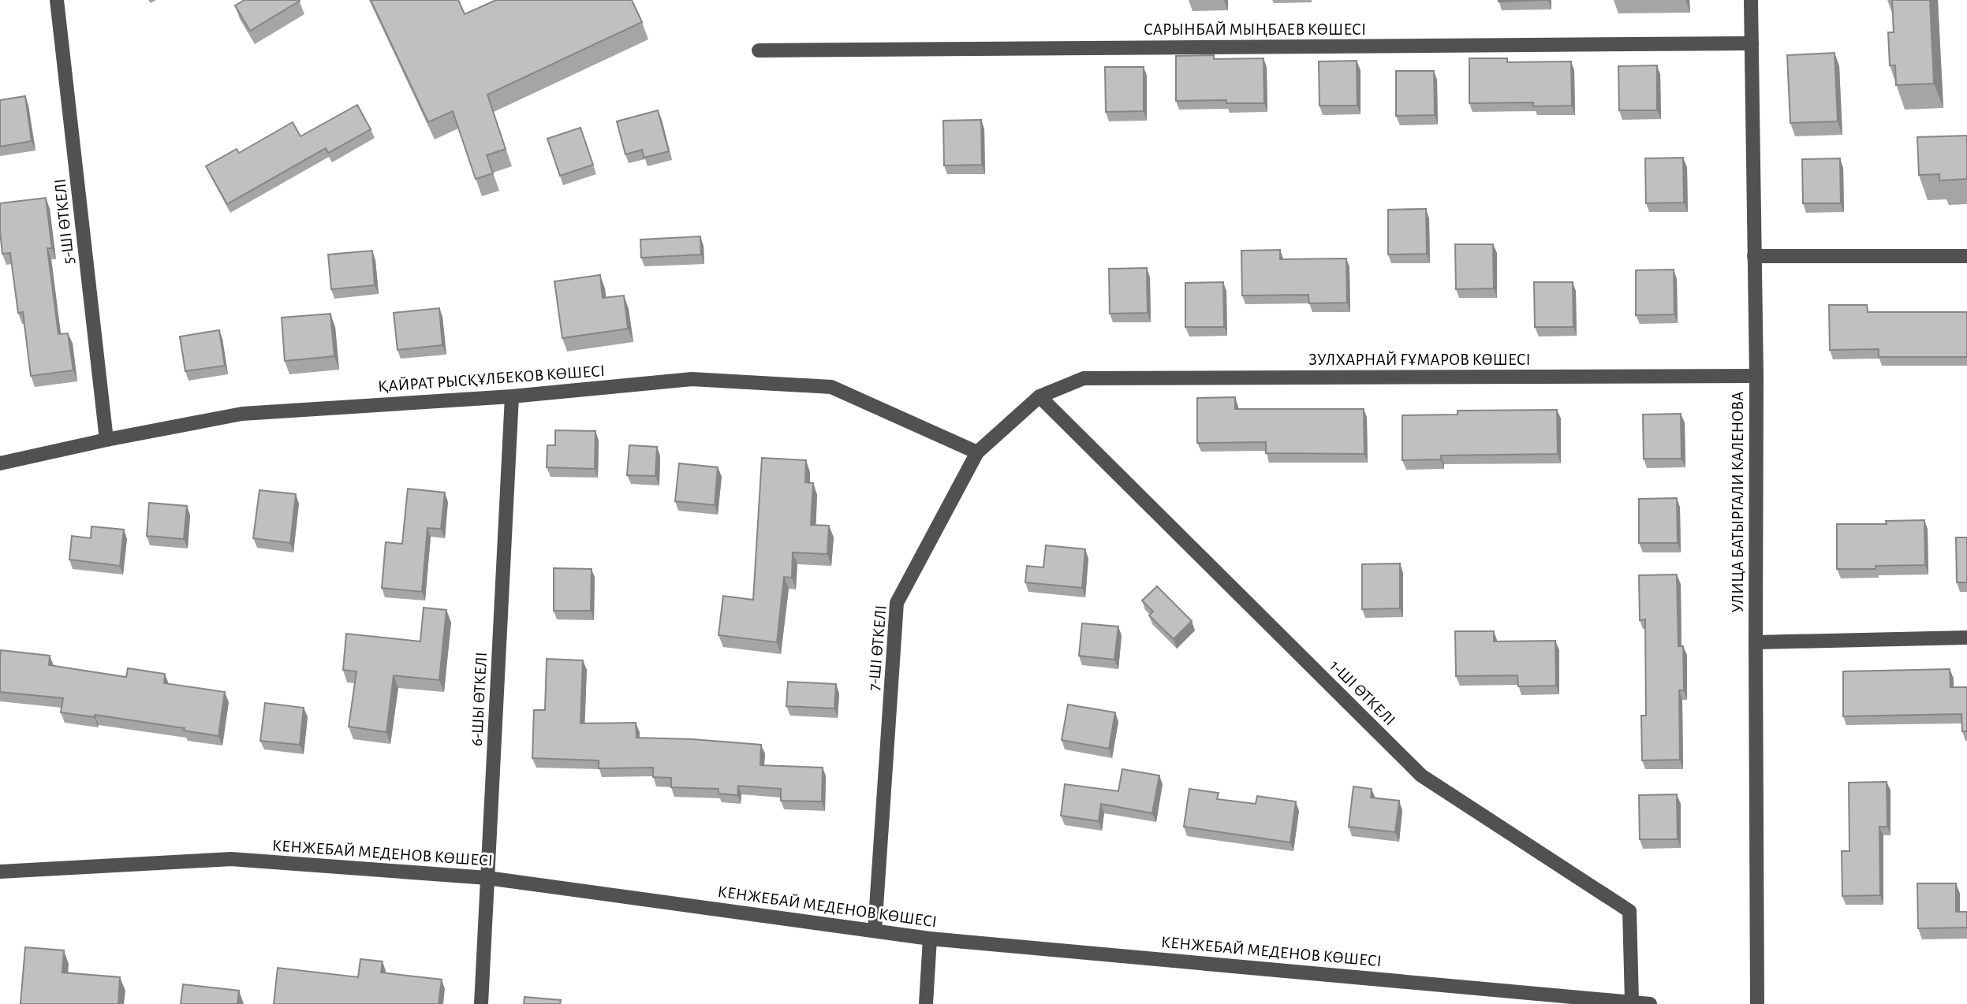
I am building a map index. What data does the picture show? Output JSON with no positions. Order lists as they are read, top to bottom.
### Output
{
  "streets": {
    "street": [
      "САРЫНБАЙ МЫҢБАЕВ КӨШЕСІ",
      "5-ШІ ӨТКЕЛІ",
      "ЗУЛХАРНАЙ ҒҰМАРОВ КӨШЕСІ",
      "ҚАЙРАТ РЫСҚҰЛБЕКОВ КӨШЕСІ",
      "УЛИЦА БАТЫРГАЛИ КАЛЕНОВА",
      "7-ШІ ӨТКЕЛІ",
      "1-ШІ ӨТКЕЛІ",
      "6-ШЫ ӨТКЕЛІ",
      "КЕНЖЕБАЙ МЕДЕНОВ КӨШЕСІ"
    ]
  },
  "crossings": [
    ["САРЫНБАЙ МЫҢБАЕВ КӨШЕСІ", "УЛИЦА БАТЫРГАЛИ КАЛЕНОВА"],
    ["5-ШІ ӨТКЕЛІ", "ҚАЙРАТ РЫСҚҰЛБЕКОВ КӨШЕСІ"],
    ["ЗУЛХАРНАЙ ҒҰМАРОВ КӨШЕСІ", "УЛИЦА БАТЫРГАЛИ КАЛЕНОВА"],
    ["ЗУЛХАРНАЙ ҒҰМАРОВ КӨШЕСІ", "7-ШІ ӨТКЕЛІ"],
    ["ҚАЙРАТ РЫСҚҰЛБЕКОВ КӨШЕСІ", "7-ШІ ӨТКЕЛІ"],
    ["ҚАЙРАТ РЫСҚҰЛБЕКОВ КӨШЕСІ", "6-ШЫ ӨТКЕЛІ"],
    ["7-ШІ ӨТКЕЛІ", "1-ШІ ӨТКЕЛІ"],
    ["7-ШІ ӨТКЕЛІ", "КЕНЖЕБАЙ МЕДЕНОВ КӨШЕСІ"],
    ["1-ШІ ӨТКЕЛІ", "КЕНЖЕБАЙ МЕДЕНОВ КӨШЕСІ"],
    ["6-ШЫ ӨТКЕЛІ", "КЕНЖЕБАЙ МЕДЕНОВ КӨШЕСІ"]
  ]
}
